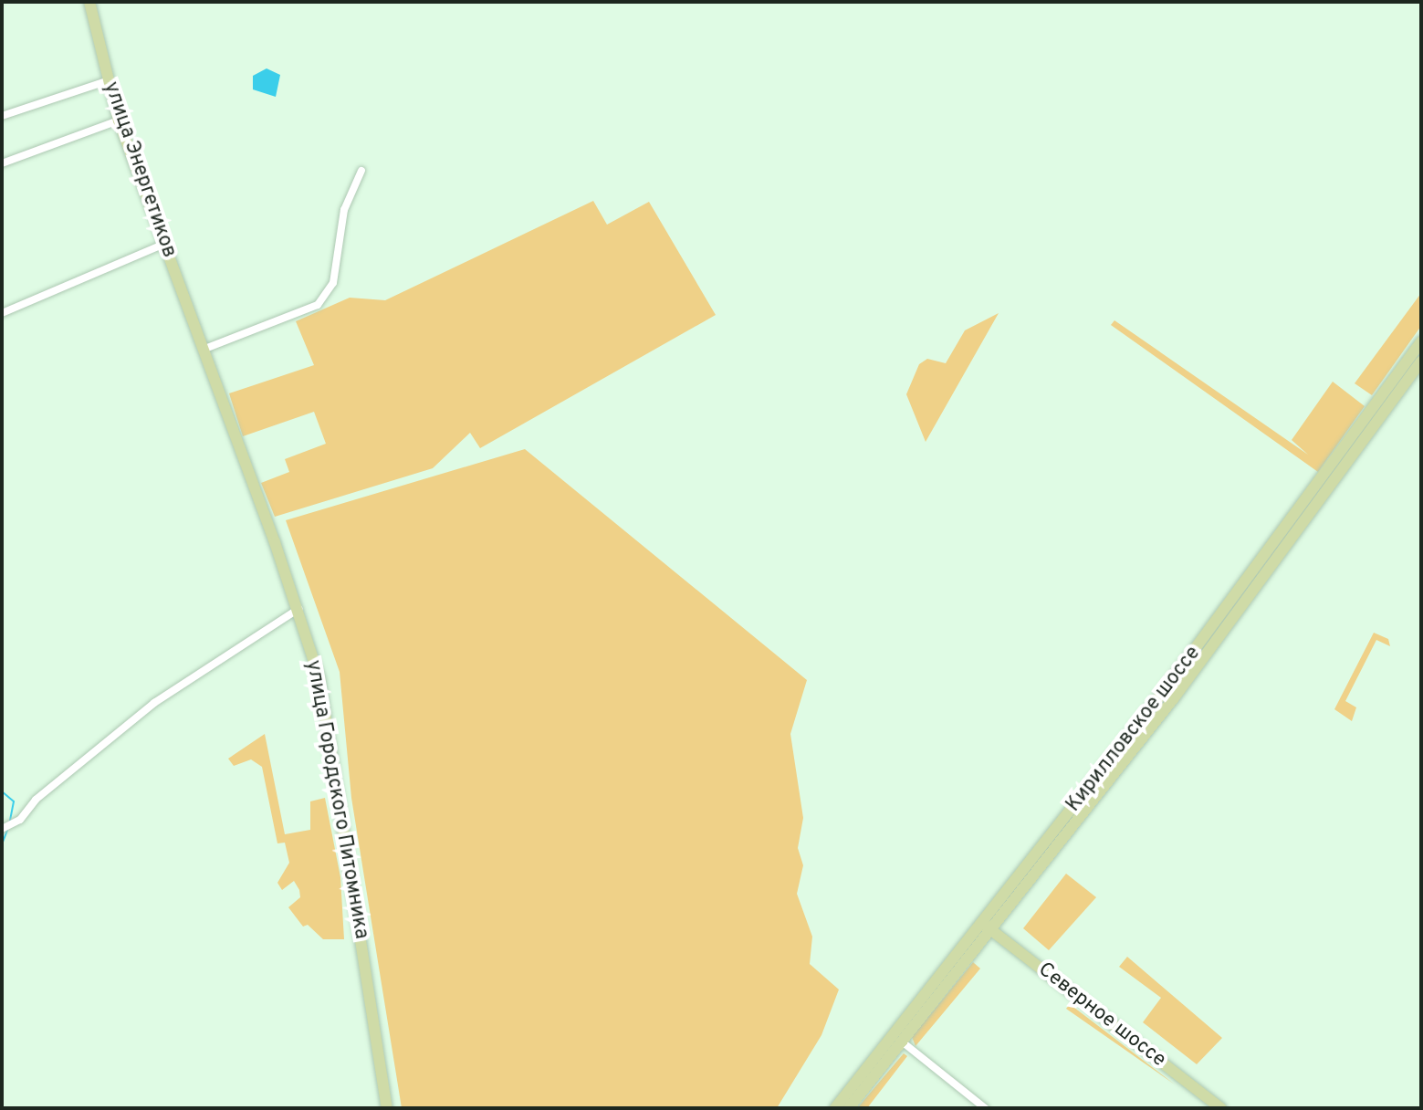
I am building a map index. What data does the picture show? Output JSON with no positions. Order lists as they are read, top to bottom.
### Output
{
  "streets": {
    "main road": [
      "улица Энергетиков",
      "Кирилловское шоссе",
      "улица Городского Питомника",
      "Северное шоссе"
    ]
  },
  "crossings": [
    ["улица Энергетиков", "улица Городского Питомника"],
    ["Кирилловское шоссе", "Северное шоссе"]
  ]
}
